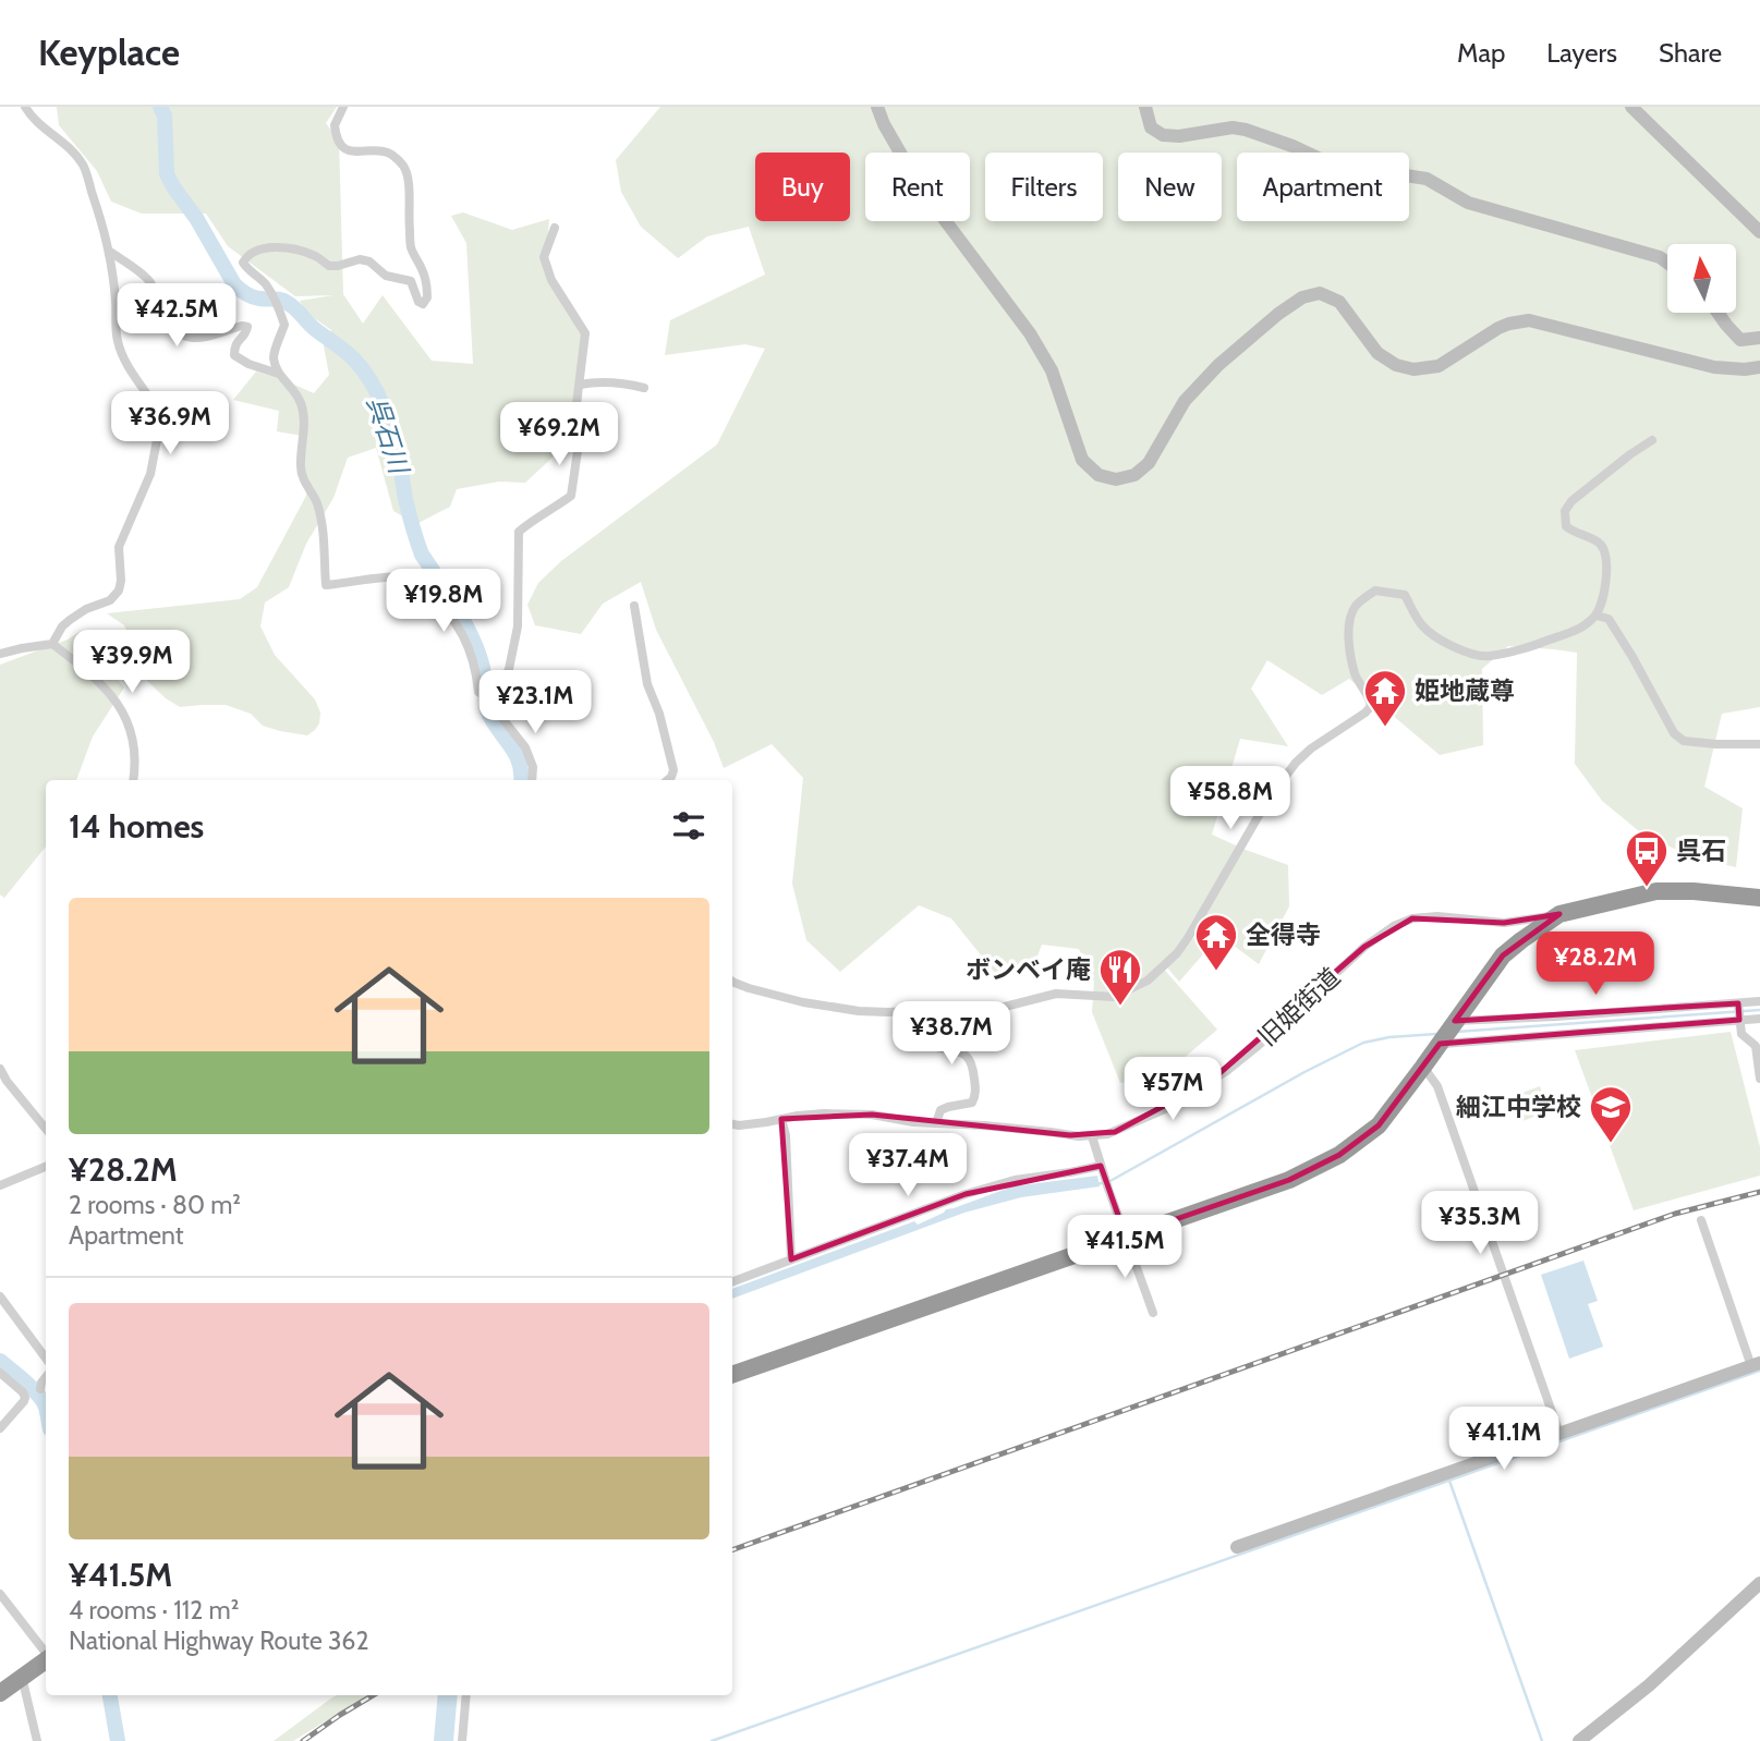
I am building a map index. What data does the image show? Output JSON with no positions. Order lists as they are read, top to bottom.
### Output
{
  "streets": {
    "street": ["旧姫街道"]
  },
  "water": ["呉石川"],
  "places": {
    "temple": ["姫地蔵尊", "全得寺"],
    "bus stop": ["呉石"],
    "restaurant": ["ボンベイ庵"],
    "school or university": ["細江中学校"]
  },
  "north": "top",
  "page": {
    "header": "Keyplace",
    "nav": ["Map", "Layers", "Share"],
    "chip": [
      "Buy",
      "Rent",
      "Filters",
      "New",
      "Apartment"
    ],
    "price": [
      "¥42.5M",
      "¥36.9M",
      "¥69.2M",
      "¥19.8M",
      "¥39.9M",
      "¥23.1M",
      "¥58.8M",
      "¥28.2M",
      "¥38.7M",
      "¥57M",
      "¥37.4M",
      "¥35.3M",
      "¥41.5M",
      "¥41.1M"
    ],
    "heading": "14 homes",
    "list": [
      {
        "name": "¥28.2M",
        "note": "2 rooms · 80 m² · Apartment"
      },
      {
        "name": "¥41.5M",
        "note": "4 rooms · 112 m² · National Highway Route 362"
      }
    ]
  }
}
